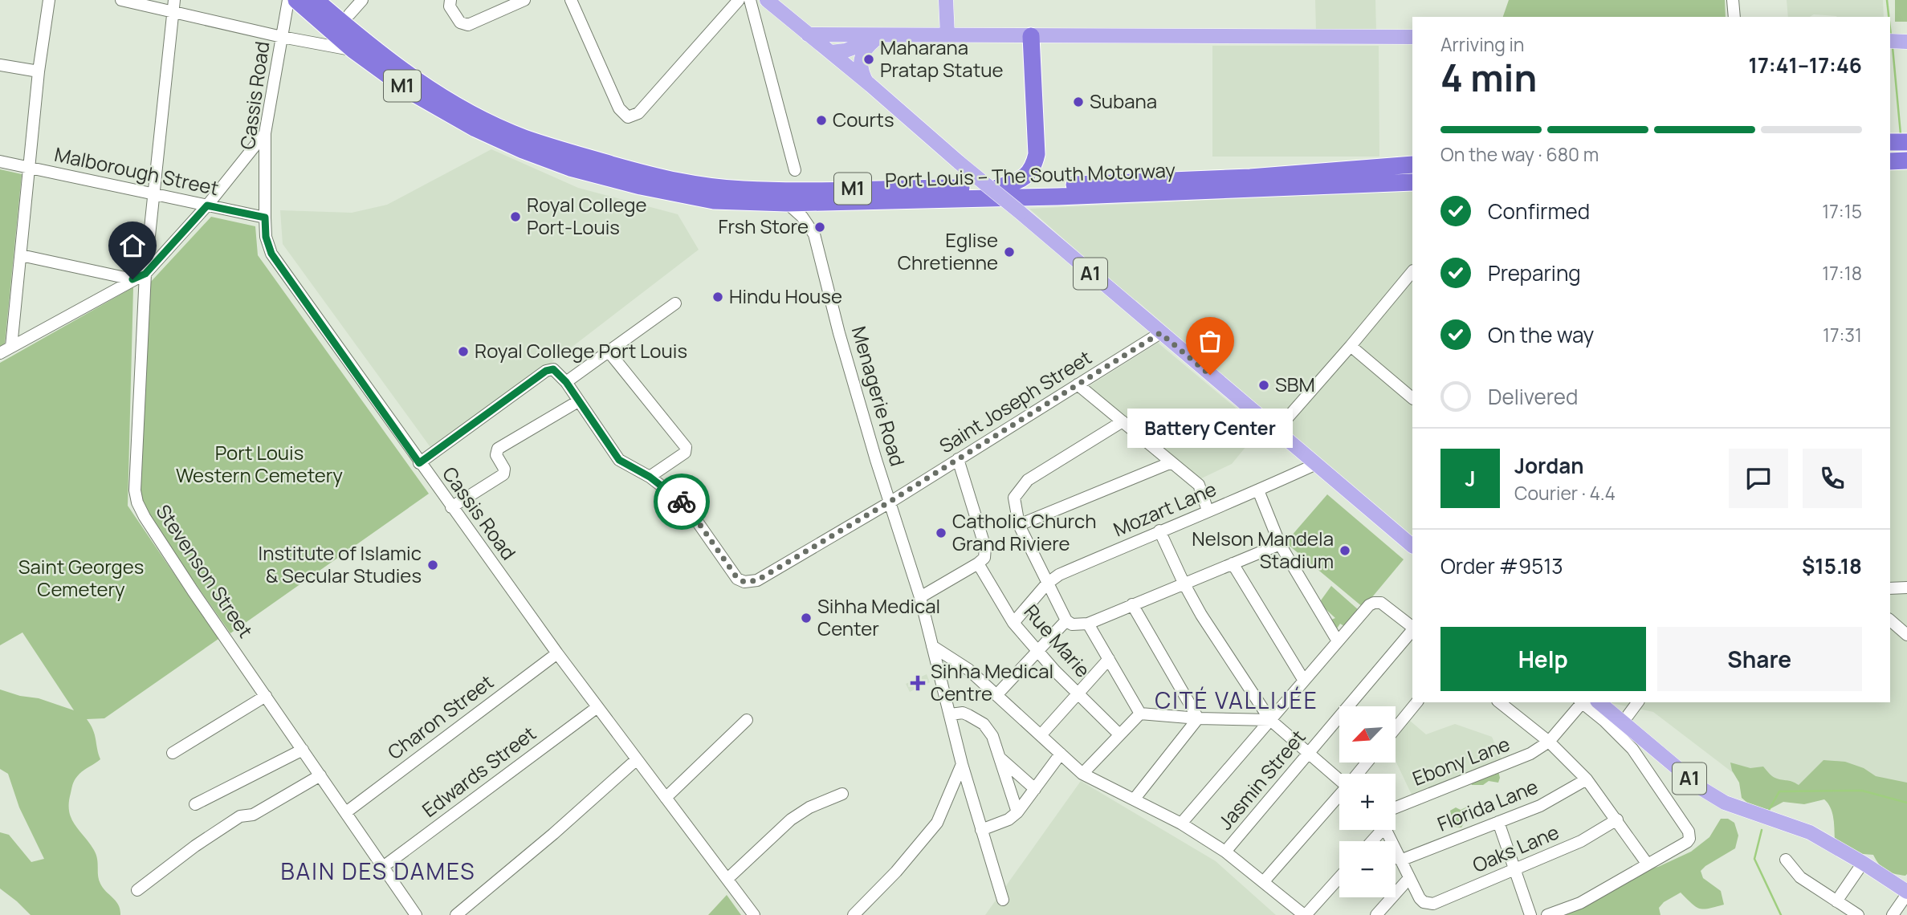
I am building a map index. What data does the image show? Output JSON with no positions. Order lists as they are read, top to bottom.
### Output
{
  "streets": {
    "highway": ["M1", "Port Louis – The South Motorway"],
    "main road": ["A1"],
    "street": [
      "Cassis Road",
      "Malborough Street",
      "Menagerie Road",
      "Saint Joseph Street",
      "Mozart Lane",
      "Stevenson Street",
      "Rue Marie",
      "Charon Street",
      "Ebony Lane",
      "Edwards Street",
      "Jasmin Street",
      "Florida Lane",
      "Oaks Lane"
    ]
  },
  "crossings": [
    ["Cassis Road", "Malborough Street"],
    ["Cassis Road", "Charon Street"],
    ["Cassis Road", "Edwards Street"],
    ["Malborough Street", "Stevenson Street"],
    ["Port Louis – The South Motorway", "Menagerie Road"],
    ["A1", "Saint Joseph Street"],
    ["A1", "Mozart Lane"],
    ["Menagerie Road", "Saint Joseph Street"],
    ["Mozart Lane", "Rue Marie"],
    ["Stevenson Street", "Charon Street"],
    ["Stevenson Street", "Edwards Street"]
  ],
  "districts": ["CITÉ VALLIJÉE", "BAIN DES DAMES"],
  "parks": ["Port Louis Western Cemetery", "Saint Georges Cemetery"],
  "places": {
    "other": [
      "Maharana Pratap Statue",
      "Subana",
      "Courts",
      "Royal College Port-Louis",
      "Frsh Store",
      "Eglise Chretienne",
      "Hindu House",
      "Royal College Port Louis",
      "Battery Center",
      "SBM",
      "Catholic Church Grand Riviere",
      "Nelson Mandela Stadium",
      "Institute of Islamic & Secular Studies",
      "Sihha Medical Center"
    ],
    "health": ["Sihha Medical Centre"]
  },
  "north": "bottom left",
  "page": {
    "heading": ["4 min", "Arriving in", "17:41–17:46"],
    "panel": [
      "Jordan",
      "Courier · 4.4",
      "Order #9513",
      "$15.18"
    ],
    "bar": "On the way · 680 m",
    "list": [
      ["Confirmed", "17:15"],
      ["Preparing", "17:18"],
      ["On the way", "17:31"],
      "Delivered"
    ],
    "bubble": "Battery Center",
    "round": "J",
    "buttons": ["Help", "Share"],
    "map_buttons": ["+", "−"]
  }
}
